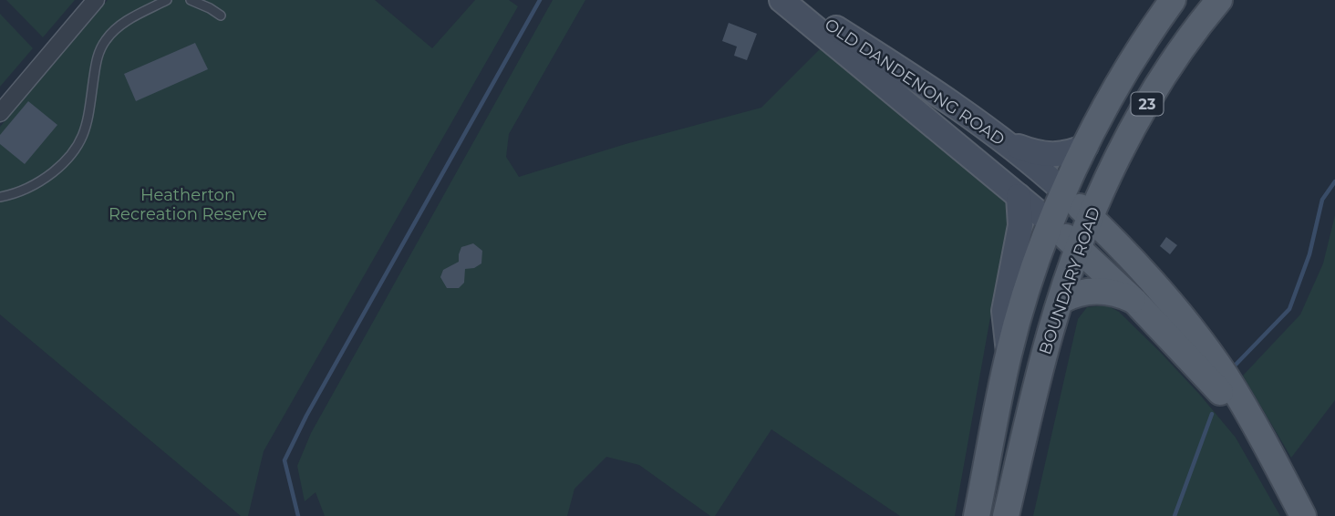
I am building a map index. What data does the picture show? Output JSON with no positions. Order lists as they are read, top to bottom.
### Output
{
  "streets": {
    "main road": ["OLD DANDENONG ROAD", "23", "BOUNDARY ROAD"]
  },
  "crossings": [
    ["OLD DANDENONG ROAD", "23"],
    ["OLD DANDENONG ROAD", "BOUNDARY ROAD"]
  ],
  "parks": ["Heatherton Recreation Reserve"]
}
